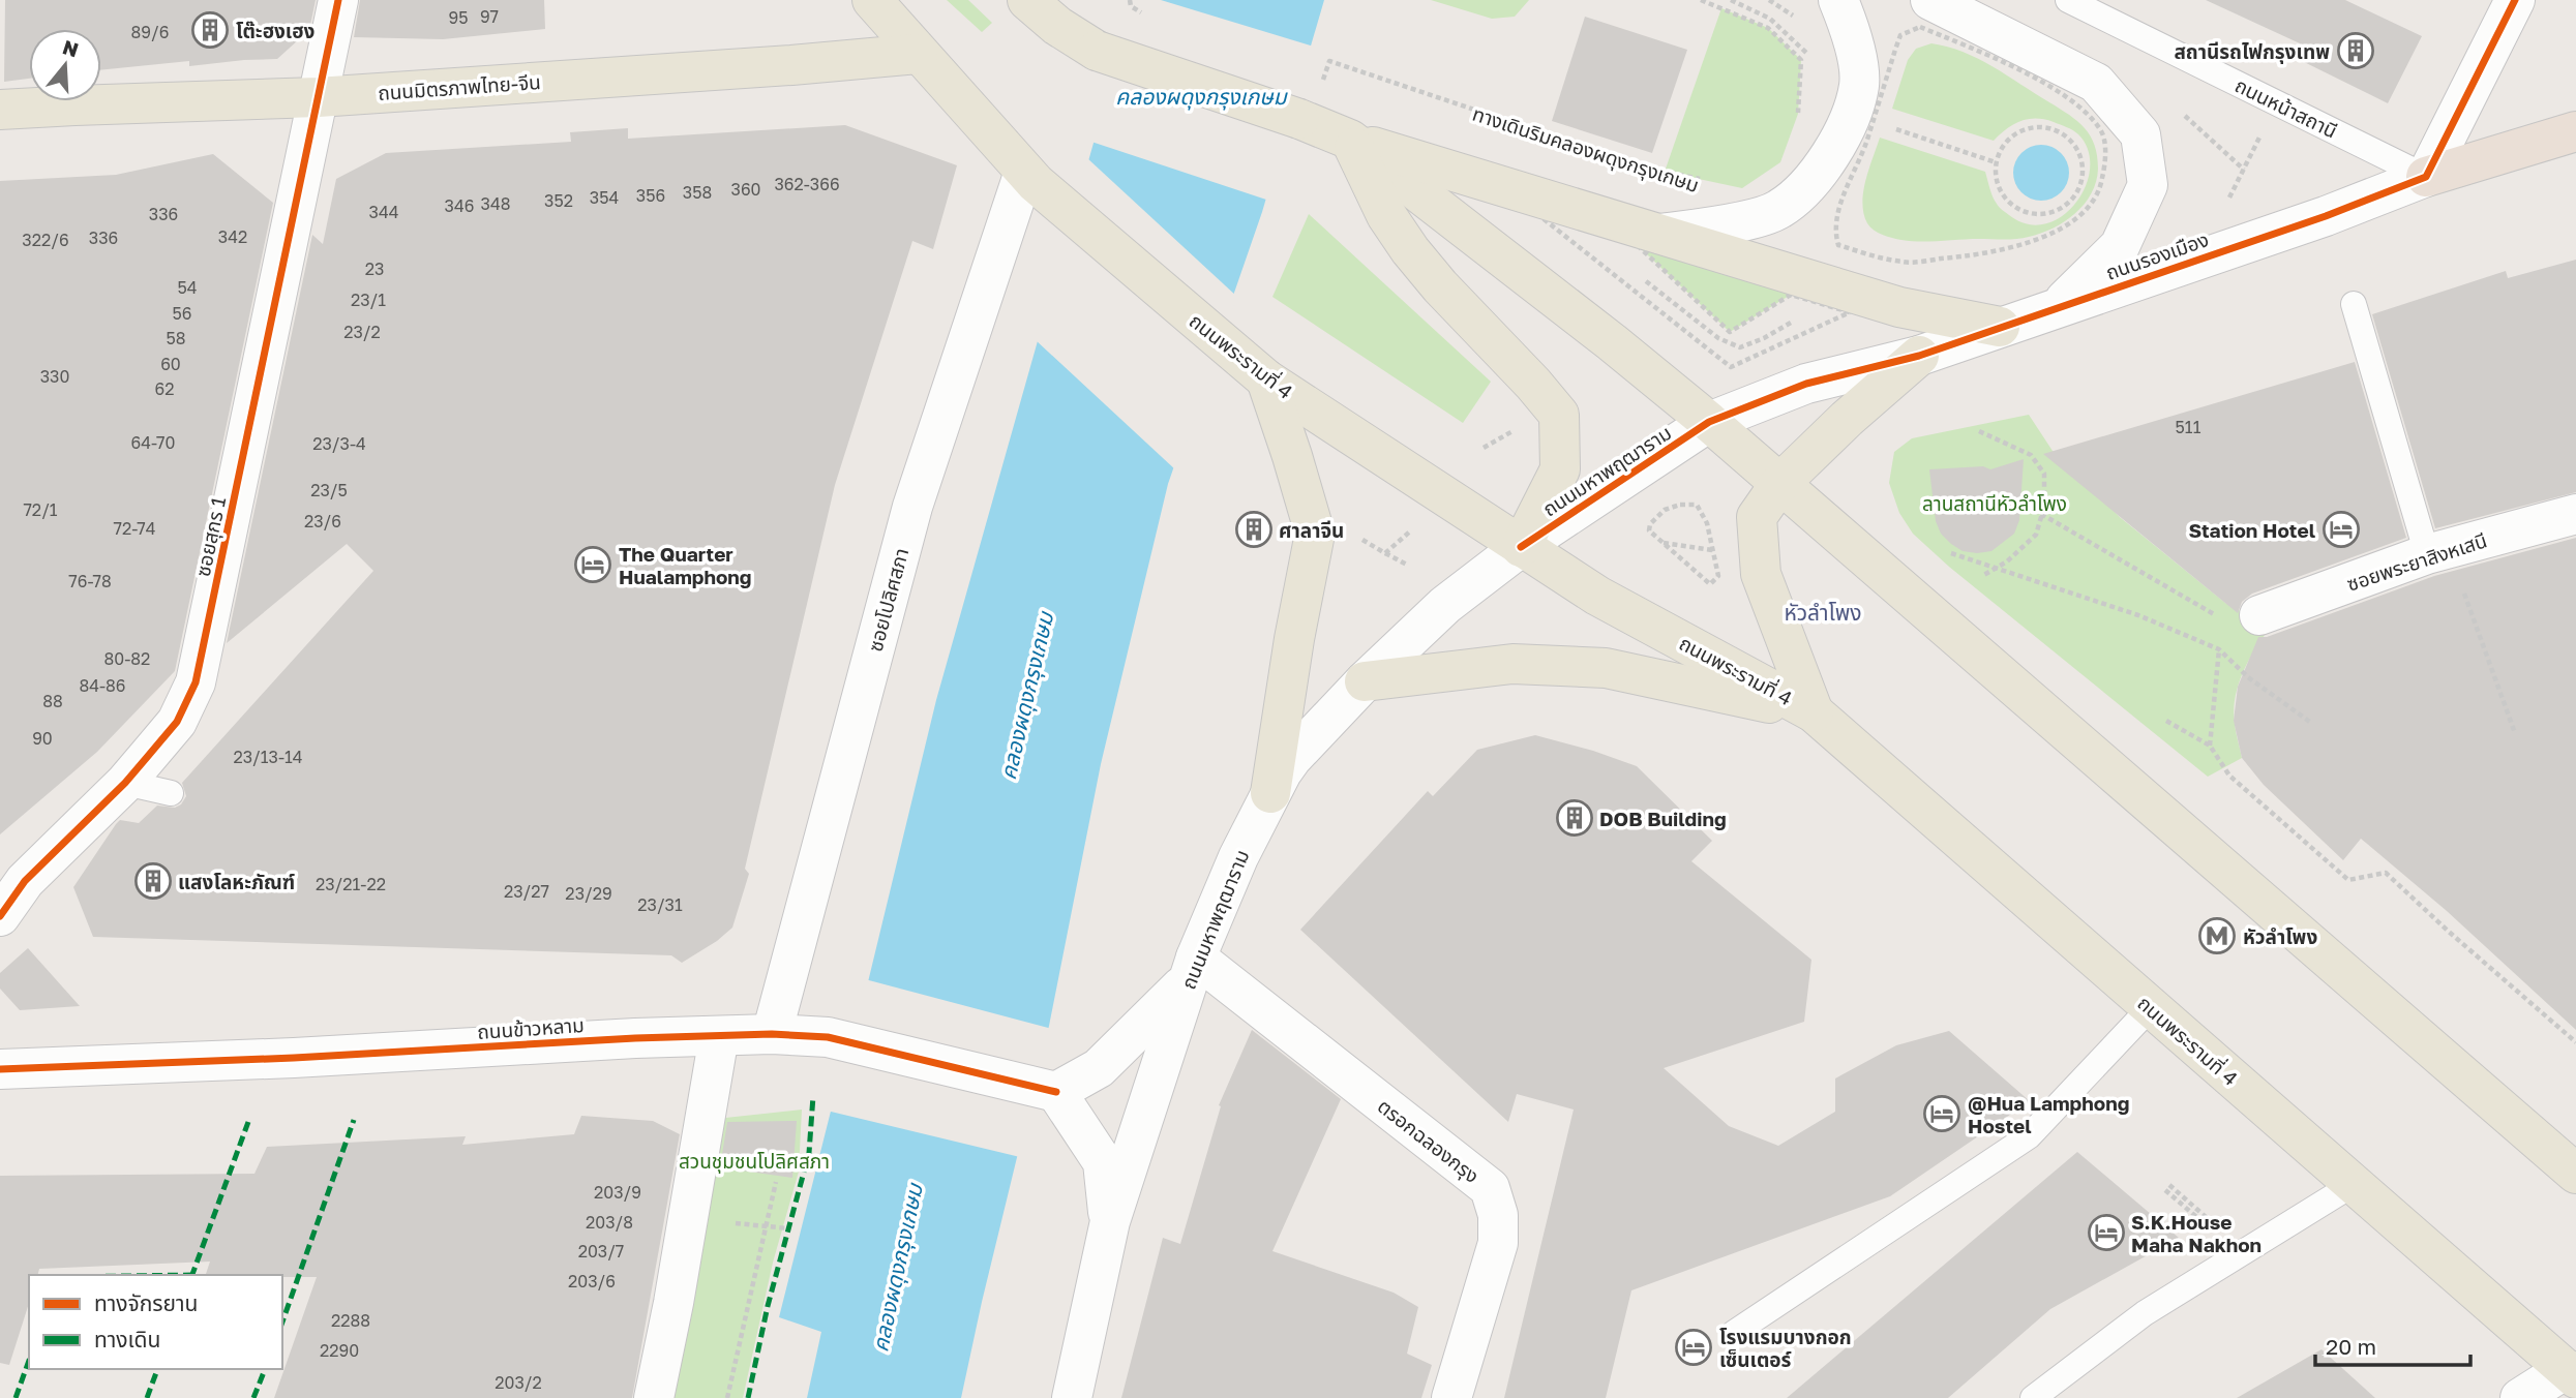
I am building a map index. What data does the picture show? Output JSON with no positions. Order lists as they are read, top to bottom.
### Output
{
  "streets": {
    "main road": ["ถนนมิตรภาพไทย-จีน", "ถนนพระรามที่ 4"],
    "street": [
      "ถนนรองเมือง",
      "ถนนมหาพฤฒาราม",
      "ซอยสุกร 1",
      "ซอยพระยาสิงหเสนี",
      "ซอยโปลิศสภา",
      "ถนนข้าวหลาม",
      "ตรอกฉลองกรุง"
    ],
    "lane": ["ถนนหน้าสถานี"]
  },
  "crossings": [
    ["ถนนมิตรภาพไทย-จีน", "ถนนพระรามที่ 4"],
    ["ถนนมิตรภาพไทย-จีน", "ซอยสุกร 1"],
    ["ถนนหน้าสถานี", "ถนนรองเมือง"],
    ["ถนนรองเมือง", "ถนนมหาพฤฒาราม"],
    ["ถนนพระรามที่ 4", "ถนนมหาพฤฒาราม"],
    ["ถนนพระรามที่ 4", "ซอยโปลิศสภา"],
    ["ถนนมหาพฤฒาราม", "ตรอกฉลองกรุง"],
    ["ซอยโปลิศสภา", "ถนนข้าวหลาม"]
  ],
  "districts": ["หัวลำโพง"],
  "water": ["คลองผดุงกรุงเกษม"],
  "parks": ["ลานสถานีหัวลำโพง", "สวนชุมชนโปลิศสภา"],
  "places": {
    "building": [
      "โต๊ะฮงเฮง",
      "สถานีรถไฟกรุงเทพ",
      "ศาลาจีน",
      "DOB Building",
      "แสงโลหะภัณฑ์"
    ],
    "hotel": [
      "Station Hotel",
      "The Quarter Hualamphong",
      "@Hua Lamphong Hostel",
      "S.K.House Maha Nakhon",
      "โรงแรมบางกอก เซ็นเตอร์"
    ],
    "metro station": ["หัวลำโพง"]
  },
  "house_numbers": [
    "97",
    "95",
    "89/6",
    "362-366",
    "360",
    "358",
    "356",
    "354",
    "352",
    "348",
    "346",
    "344",
    "336",
    "342",
    "336",
    "322/6",
    "23",
    "54",
    "23/1",
    "56",
    "23/2",
    "58",
    "60",
    "330",
    "62",
    "511",
    "64-70",
    "23/3-4",
    "23/5",
    "72/1",
    "23/6",
    "72-74",
    "76-78",
    "80-82",
    "84-86",
    "88",
    "90",
    "23/13-14",
    "23/21-22",
    "23/27",
    "23/29",
    "23/31",
    "203/9",
    "203/8",
    "203/7",
    "203/6",
    "2288",
    "2290",
    "203/2"
  ],
  "legend": ["ทางจักรยาน", "ทางเดิน"],
  "scale_bar": "20 m",
  "north": "top"
}
